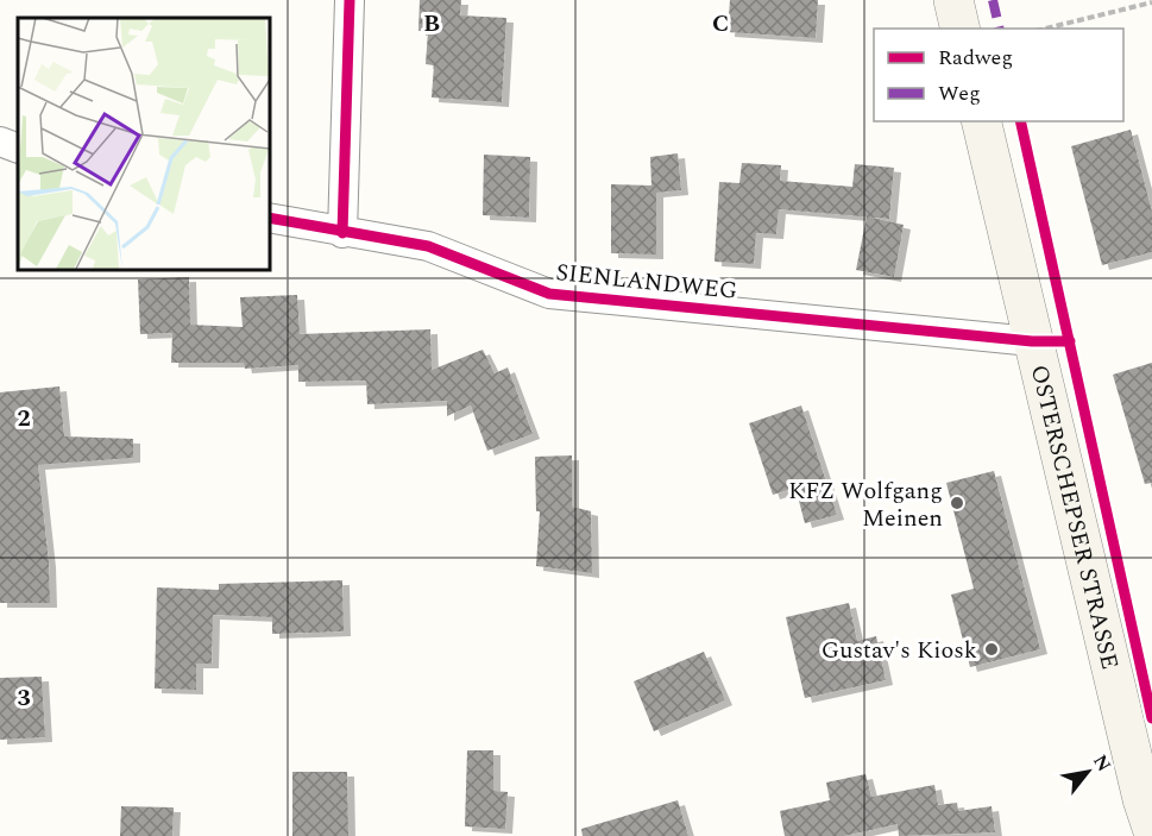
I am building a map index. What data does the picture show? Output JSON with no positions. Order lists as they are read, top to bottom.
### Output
{
  "streets": {
    "main road": ["OSTERSCHEPSER STRASSE"],
    "street": ["SIENLANDWEG"]
  },
  "crossings": [
    ["SIENLANDWEG", "OSTERSCHEPSER STRASSE"]
  ],
  "places": ["KFZ Wolfgang Meinen", "Gustav's Kiosk"],
  "legend": ["Radweg", "Weg"],
  "north": "top right",
  "grid": {
    "columns": ["B", "C"],
    "rows": ["2", "3"]
  }
}
